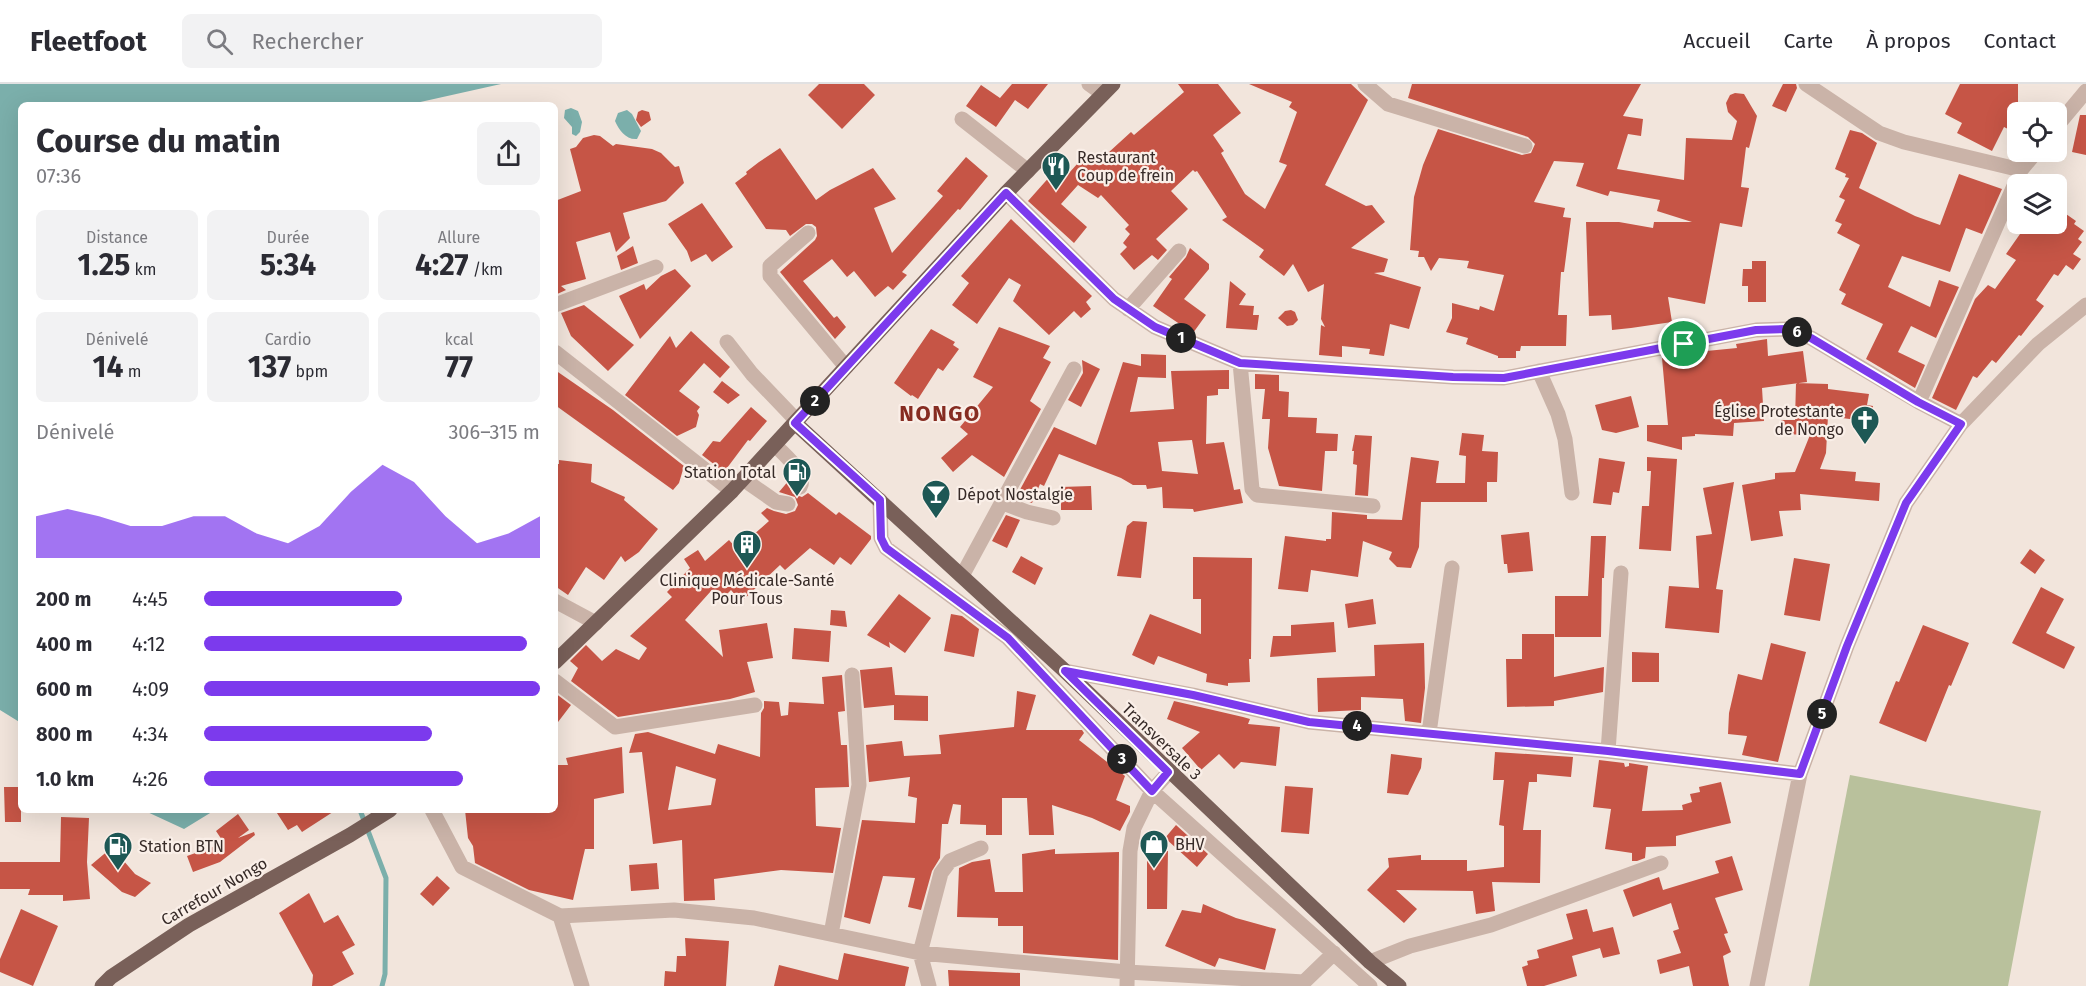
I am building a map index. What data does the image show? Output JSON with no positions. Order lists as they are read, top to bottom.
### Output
{
  "streets": {
    "main road": ["Transversale 3", "Carrefour Nongo"]
  },
  "districts": ["NONGO"],
  "places": {
    "restaurant": ["Restaurant Coup de frein"],
    "church": ["Église Protestante de Nongo"],
    "fuel station": ["Station Total", "Station BTN"],
    "bar": ["Dépot Nostalgie"],
    "building": ["Clinique Médicale-Santé Pour Tous"],
    "shop": ["BHV"]
  },
  "page": {
    "header": "Fleetfoot",
    "search": "Rechercher",
    "nav": [
      "Accueil",
      "Carte",
      "À propos",
      "Contact"
    ],
    "heading": ["Course du matin", "07:36"],
    "stats": [
      ["Distance", "1.25 km"],
      ["Durée", "5:34"],
      ["Allure", "4:27 /km"],
      ["Dénivelé", "14 m"],
      ["Cardio", "137 bpm"],
      ["kcal", "77"]
    ],
    "pins": [
      "6",
      "1",
      "2",
      "5",
      "4",
      "3"
    ],
    "chart": ["Dénivelé", "306–315 m"],
    "list": [
      {
        "name": "200 m",
        "note": "4:45"
      },
      {
        "name": "400 m",
        "note": "4:12"
      },
      {
        "name": "600 m",
        "note": "4:09"
      },
      {
        "name": "800 m",
        "note": "4:34"
      },
      {
        "name": "1.0 km",
        "note": "4:26"
      }
    ]
  }
}
